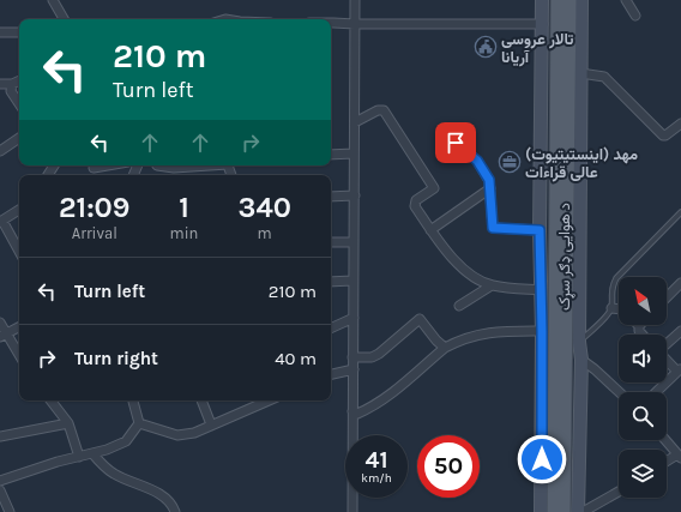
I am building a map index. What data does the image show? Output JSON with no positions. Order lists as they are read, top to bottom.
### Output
{
  "streets": {
    "main road": ["د هوایی ډګر سړک"]
  },
  "places": {
    "public building": ["تالار عروسی آریانا"],
    "office": ["مهد (اینستیتیوت) عالی قراءات"]
  },
  "north": "top left",
  "page": {
    "turn": ["210 m", "Turn left"],
    "eta": [
      "21:09",
      "Arrival",
      "1",
      "min",
      "340",
      "m"
    ],
    "list": [
      {
        "name": "Turn left",
        "value": "210 m"
      },
      {
        "name": "Turn right",
        "value": "40 m"
      }
    ],
    "speed": "41 km/h",
    "limit": "50"
  }
}
